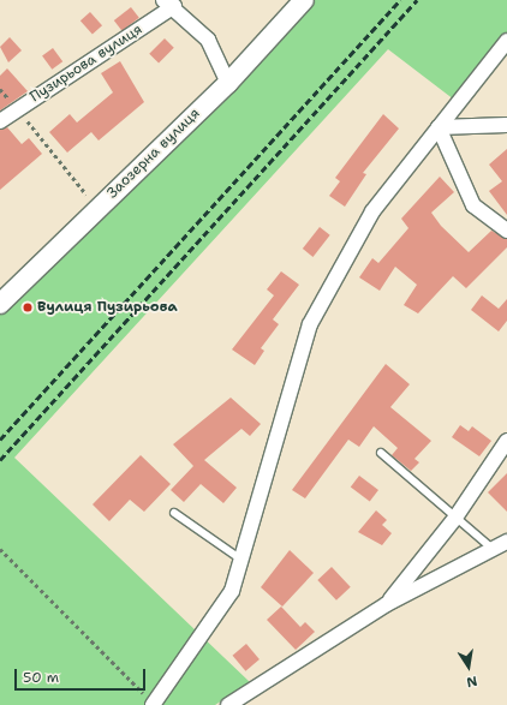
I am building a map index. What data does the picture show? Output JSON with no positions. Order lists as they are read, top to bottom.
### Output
{
  "streets": {
    "street": ["Пузирьова вулиця", "Заозерна вулиця"]
  },
  "places": ["Вулиця Пузирьова"],
  "scale_bar": "50 m",
  "north": "bottom"
}
